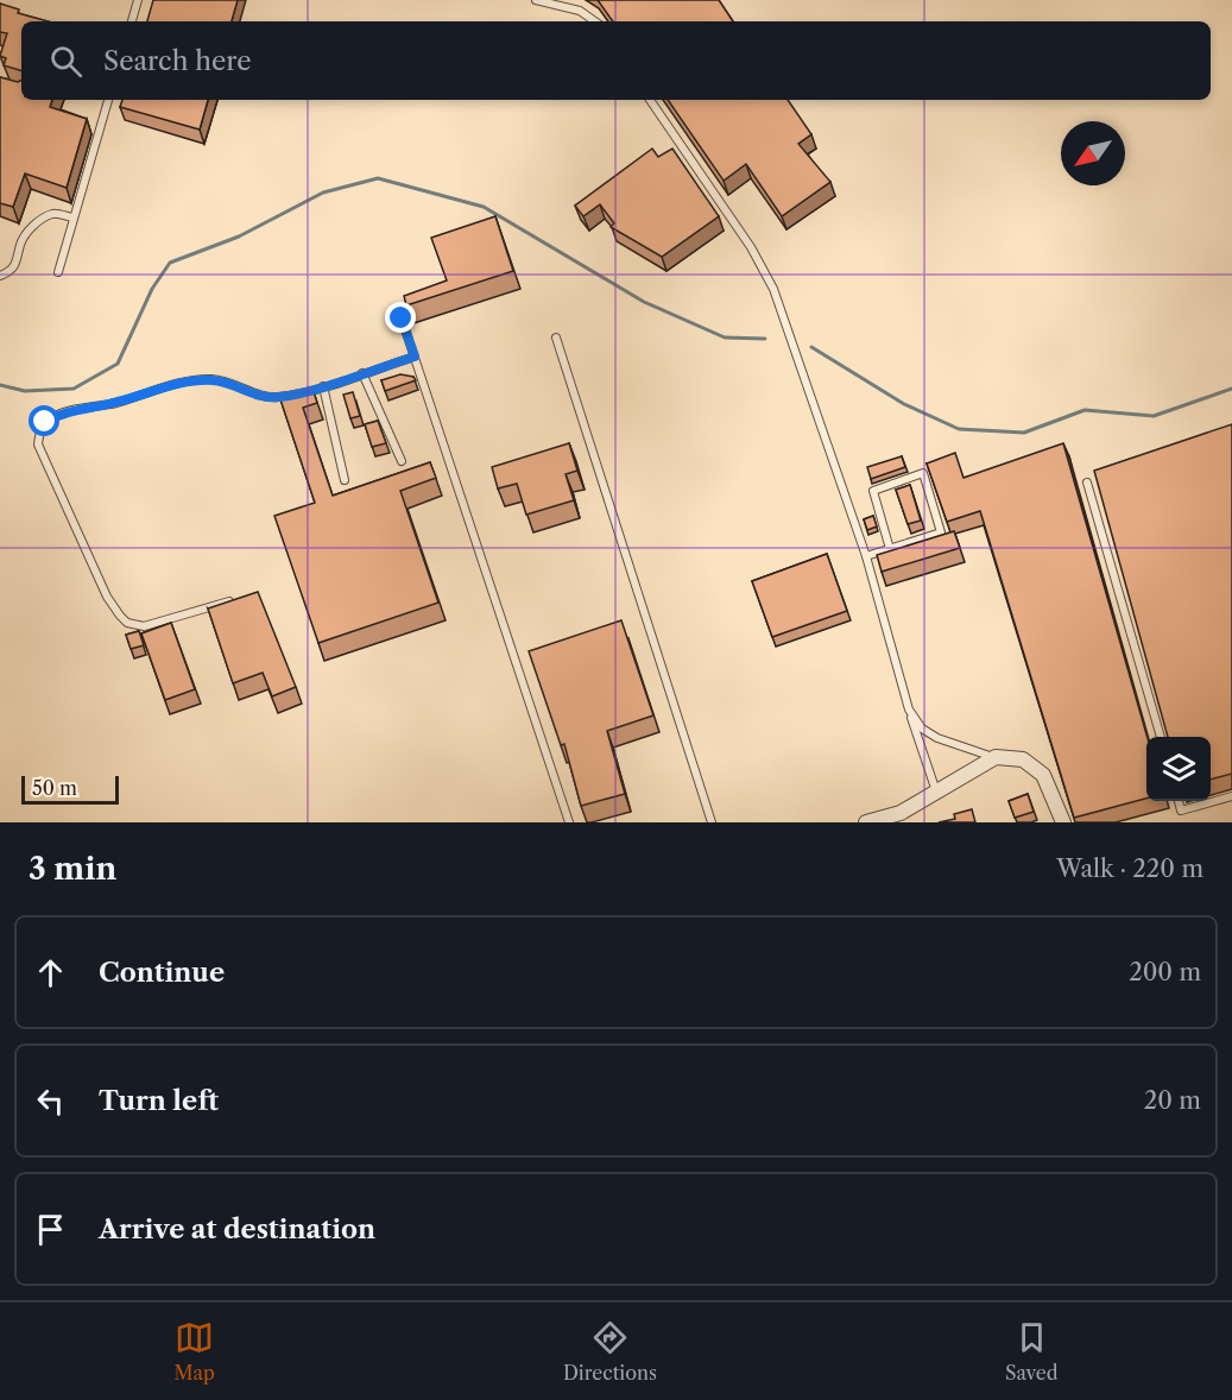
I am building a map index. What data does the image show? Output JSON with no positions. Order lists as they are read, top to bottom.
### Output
{
  "scale_bar": "50 m",
  "north": "bottom left",
  "page": {
    "search": "Search here",
    "scale": "50 m",
    "heading": ["3 min", "Walk · 220 m"],
    "list": [
      ["Continue", "200 m"],
      ["Turn left", "20 m"],
      "Arrive at destination"
    ],
    "nav": ["Map", "Directions", "Saved"]
  }
}
